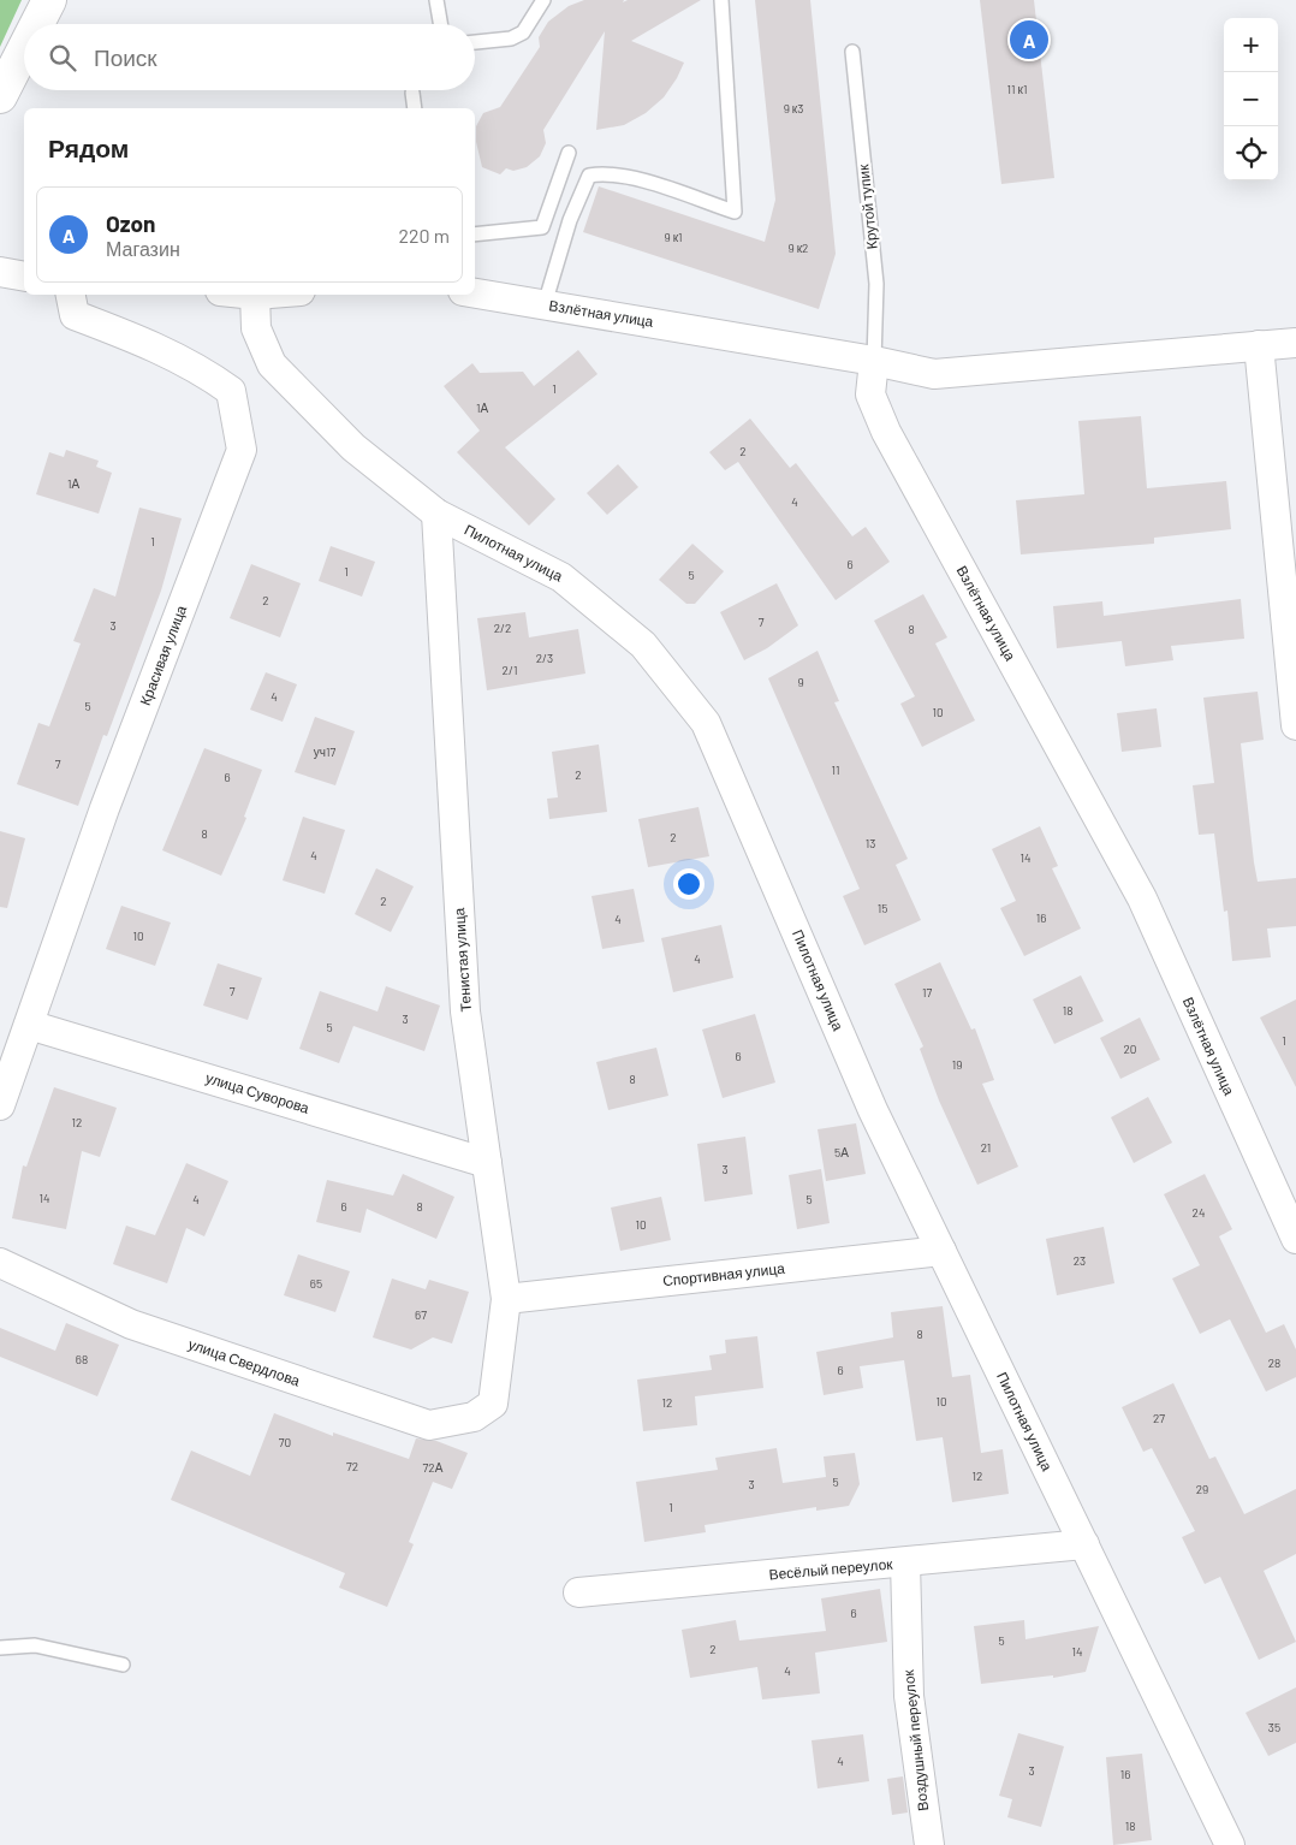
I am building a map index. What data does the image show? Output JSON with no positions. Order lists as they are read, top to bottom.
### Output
{
  "streets": {
    "street": [
      "Взлётная улица",
      "Пилотная улица",
      "Красивая улица",
      "Тенистая улица",
      "улица Суворова",
      "Спортивная улица",
      "улица Свердлова",
      "Весёлый переулок",
      "Воздушный переулок"
    ],
    "lane": ["Крутой тупик"]
  },
  "crossings": [
    ["Крутой тупик", "Взлётная улица"],
    ["Пилотная улица", "Тенистая улица"],
    ["Пилотная улица", "Спортивная улица"],
    ["Пилотная улица", "Весёлый переулок"],
    ["Красивая улица", "улица Суворова"],
    ["Тенистая улица", "улица Суворова"],
    ["Тенистая улица", "Спортивная улица"],
    ["Тенистая улица", "улица Свердлова"],
    ["Весёлый переулок", "Воздушный переулок"]
  ],
  "house_numbers": [
    "11 к1",
    "9 к3",
    "9 к1",
    "9 к2",
    "1",
    "1А",
    "2",
    "1А",
    "4",
    "1",
    "6",
    "1",
    "5",
    "2",
    "7",
    "3",
    "2/2",
    "8",
    "2/3",
    "2/1",
    "9",
    "4",
    "5",
    "10",
    "уч17",
    "7",
    "11",
    "2",
    "6",
    "8",
    "2",
    "13",
    "4",
    "14",
    "2",
    "15",
    "16",
    "4",
    "10",
    "4",
    "7",
    "17",
    "18",
    "3",
    "5",
    "1",
    "20",
    "6",
    "19",
    "8",
    "12",
    "21",
    "5А",
    "3",
    "14",
    "4",
    "5",
    "6",
    "8",
    "24",
    "10",
    "23",
    "65",
    "67",
    "8",
    "68",
    "28",
    "6",
    "10",
    "12",
    "27",
    "70",
    "72",
    "72А",
    "12",
    "5",
    "3",
    "29",
    "1",
    "6",
    "5",
    "2",
    "14",
    "4",
    "35",
    "4",
    "3",
    "16",
    "18"
  ],
  "page": {
    "map_buttons": ["+", "−"],
    "pins": "A",
    "search": "Поиск",
    "heading": "Рядом",
    "list": [
      {
        "mark": "A",
        "name": "Ozon",
        "note": "Магазин",
        "value": "220 m"
      }
    ]
  }
}
